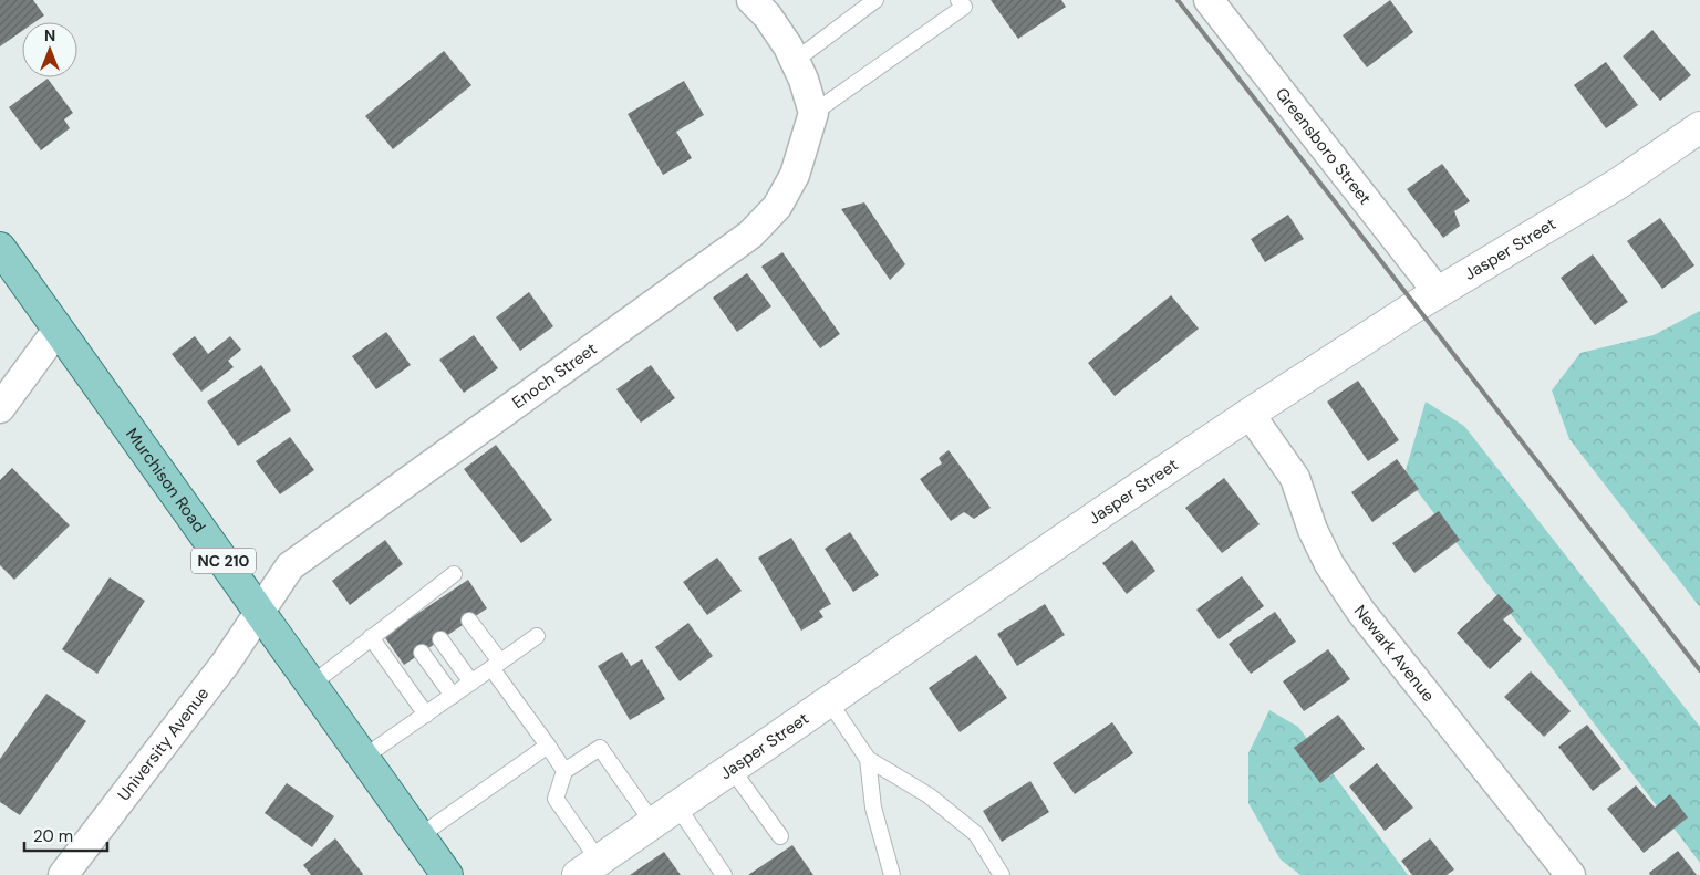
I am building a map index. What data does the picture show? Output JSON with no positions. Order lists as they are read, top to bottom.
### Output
{
  "streets": {
    "main road": ["Murchison Road", "NC 210"],
    "street": [
      "Greensboro Street",
      "Jasper Street",
      "Enoch Street",
      "Newark Avenue",
      "University Avenue"
    ]
  },
  "crossings": [
    ["Greensboro Street", "Jasper Street"],
    ["Jasper Street", "Newark Avenue"],
    ["Enoch Street", "Murchison Road"],
    ["Enoch Street", "University Avenue"],
    ["Murchison Road", "University Avenue"]
  ],
  "scale_bar": "20 m",
  "north": "top"
}
